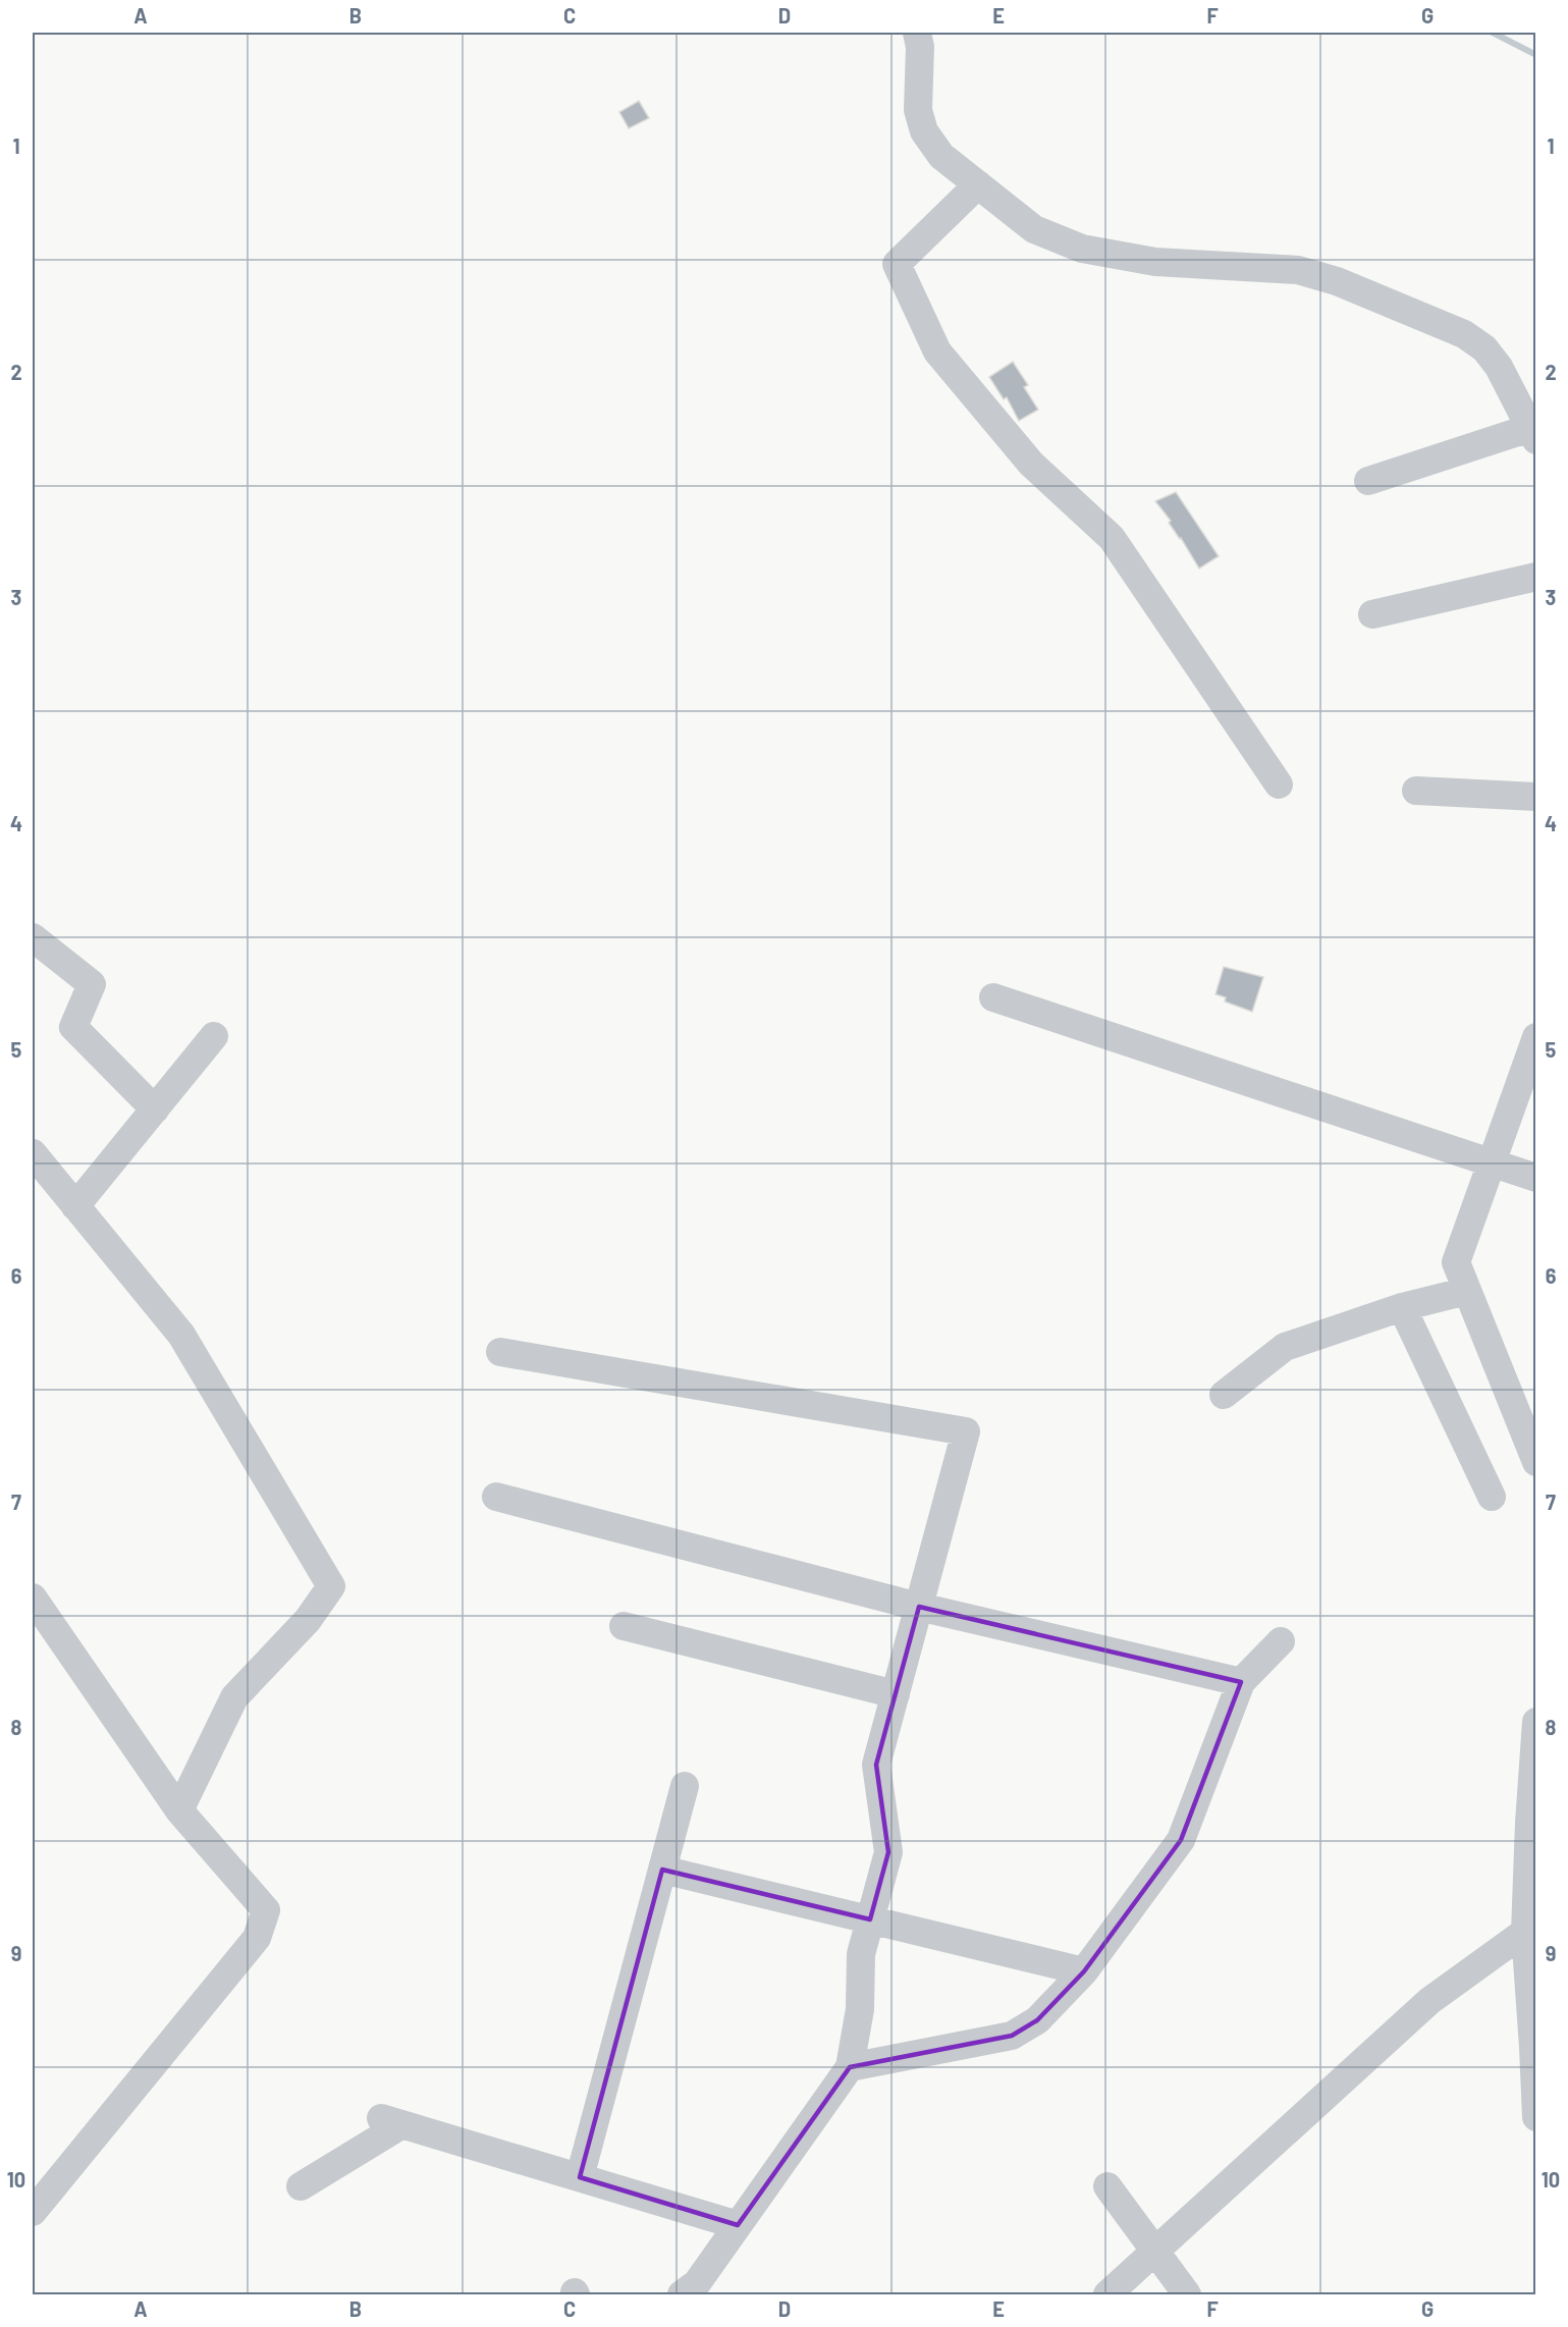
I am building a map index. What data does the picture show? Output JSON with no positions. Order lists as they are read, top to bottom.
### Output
{
  "grid": {
    "columns": [
      "A",
      "B",
      "C",
      "D",
      "E",
      "F",
      "G"
    ],
    "rows": [
      "1",
      "2",
      "3",
      "4",
      "5",
      "6",
      "7",
      "8",
      "9",
      "10"
    ]
  }
}
